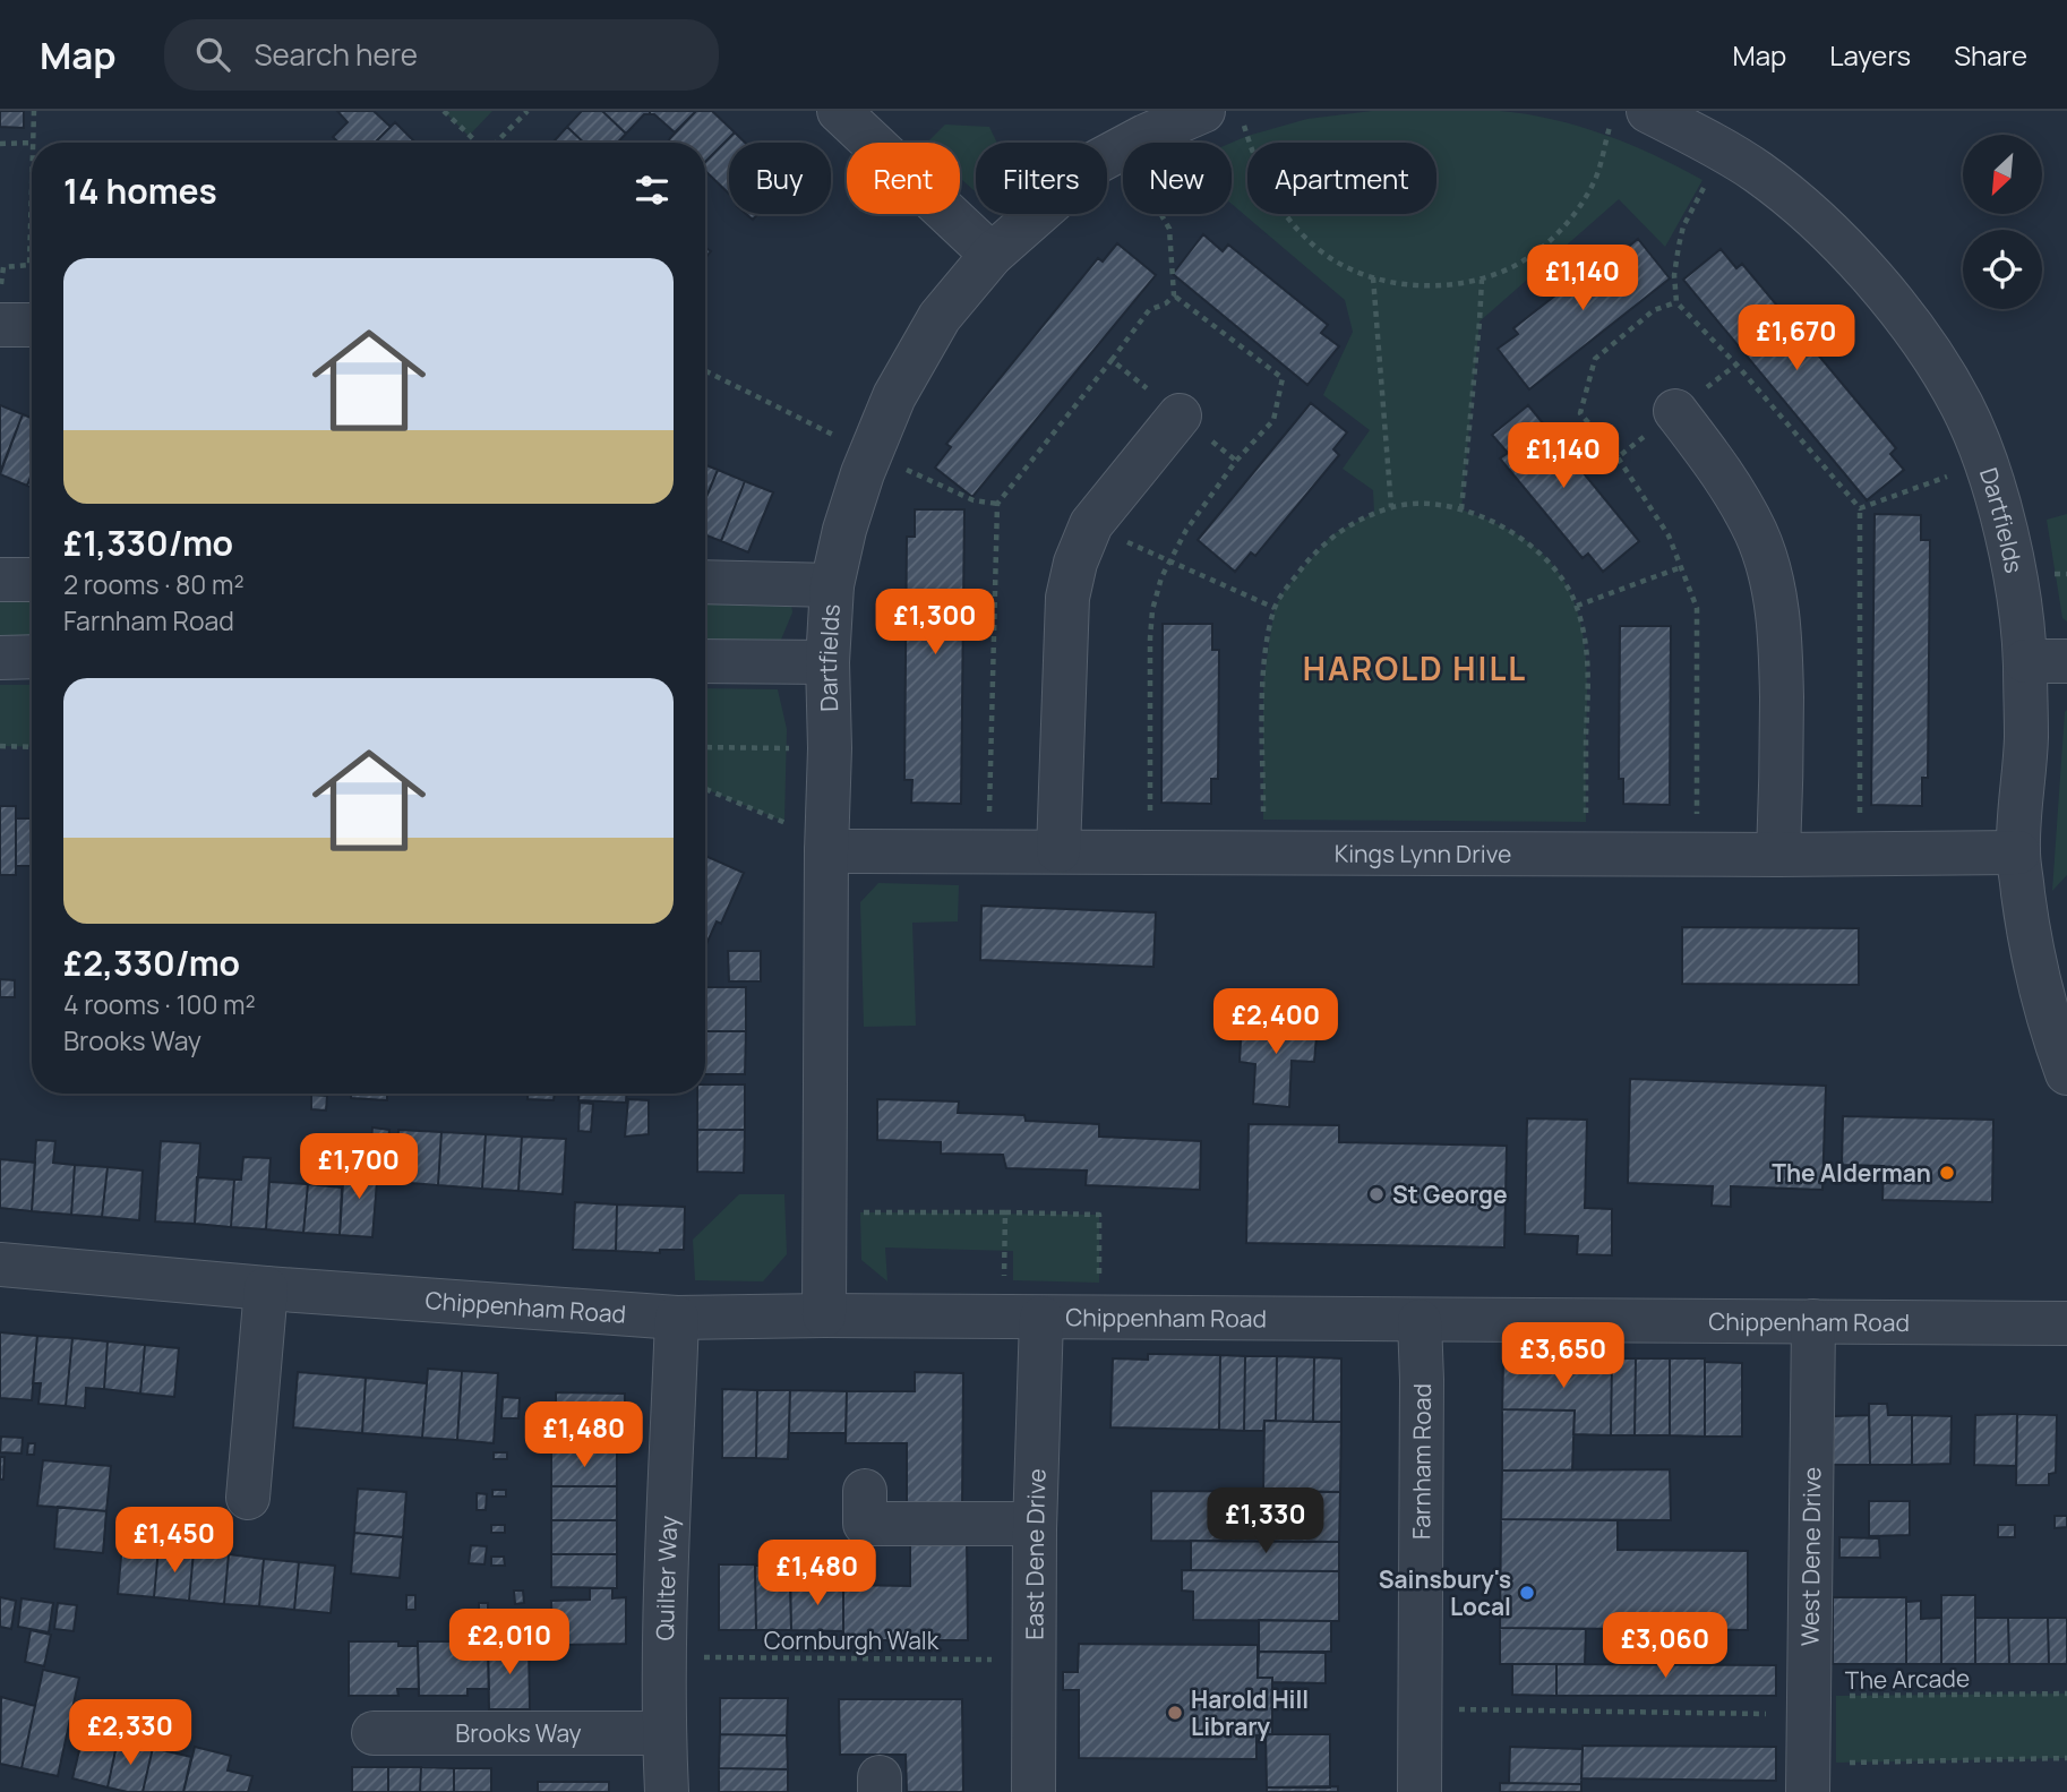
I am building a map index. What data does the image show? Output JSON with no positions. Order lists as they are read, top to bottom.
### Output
{
  "streets": {
    "street": [
      "Dartfields",
      "Kings Lynn Drive",
      "Chippenham Road",
      "Farnham Road",
      "East Dene Drive",
      "West Dene Drive",
      "Quilter Way",
      "Brooks Way"
    ],
    "path": ["Cornburgh Walk", "The Arcade"]
  },
  "crossings": [
    ["Dartfields", "Kings Lynn Drive"],
    ["Dartfields", "Chippenham Road"],
    ["Chippenham Road", "Farnham Road"],
    ["Chippenham Road", "East Dene Drive"],
    ["Chippenham Road", "West Dene Drive"],
    ["Chippenham Road", "Quilter Way"],
    ["Farnham Road", "The Arcade"],
    ["East Dene Drive", "Cornburgh Walk"],
    ["West Dene Drive", "The Arcade"],
    ["Quilter Way", "Cornburgh Walk"],
    ["Quilter Way", "Brooks Way"]
  ],
  "districts": ["HAROLD HILL"],
  "places": [
    "The Alderman",
    "St George",
    "Sainsbury's Local",
    "Harold Hill Library"
  ],
  "north": "bottom left",
  "page": {
    "header": "Map",
    "search": "Search here",
    "nav": ["Map", "Layers", "Share"],
    "chip": [
      "Buy",
      "Rent",
      "Filters",
      "New",
      "Apartment"
    ],
    "heading": "14 homes",
    "list": [
      {
        "name": "£1,330/mo",
        "note": "2 rooms · 80 m² · Farnham Road"
      },
      {
        "name": "£2,330/mo",
        "note": "4 rooms · 100 m² · Brooks Way"
      }
    ],
    "price": [
      "£1,140",
      "£1,670",
      "£1,140",
      "£1,300",
      "£2,400",
      "£1,700",
      "£3,650",
      "£1,480",
      "£1,330",
      "£1,450",
      "£1,480",
      "£2,010",
      "£3,060",
      "£2,330"
    ]
  }
}
